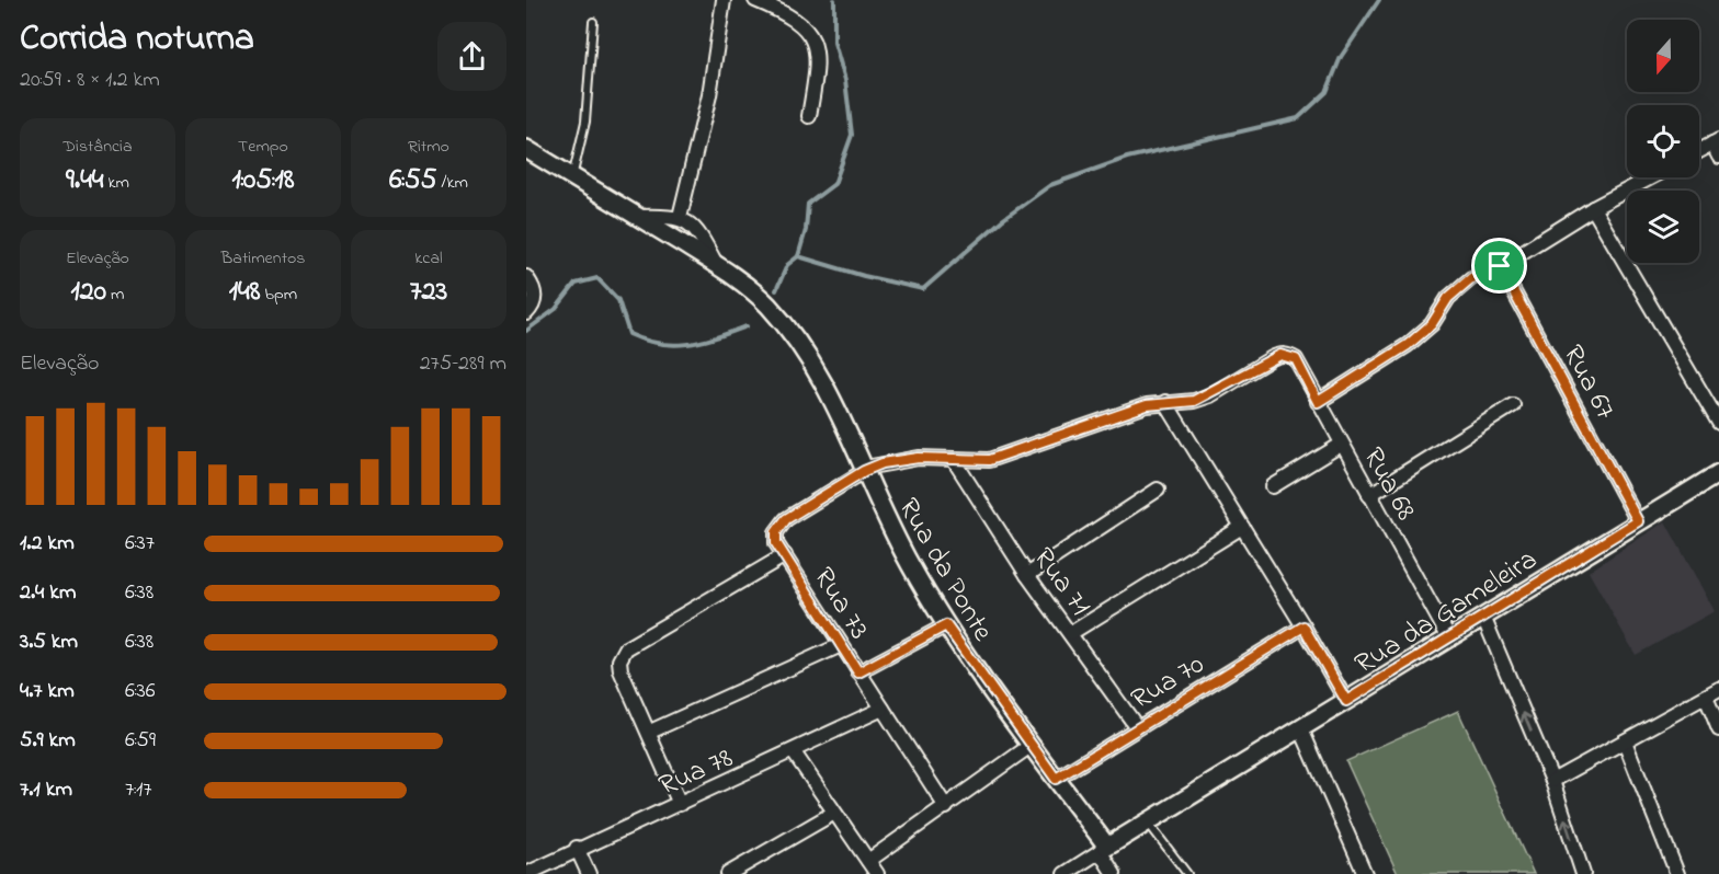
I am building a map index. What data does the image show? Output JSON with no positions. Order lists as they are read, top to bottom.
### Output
{
  "streets": {
    "street": [
      "Rua 67",
      "Rua 68",
      "Rua da Ponte",
      "Rua 71",
      "Rua 73",
      "Rua da Gameleira",
      "Rua 70",
      "Rua 78"
    ]
  },
  "crossings": [
    ["Rua 67", "Rua da Gameleira"],
    ["Rua 68", "Rua da Gameleira"],
    ["Rua da Ponte", "Rua da Gameleira"],
    ["Rua da Ponte", "Rua 70"],
    ["Rua 71", "Rua 70"],
    ["Rua 73", "Rua 78"]
  ],
  "north": "bottom",
  "page": {
    "heading": ["Corrida noturna", "20:59 · 8 × 1.2 km"],
    "stats": [
      ["Distância", "9.44 km"],
      ["Tempo", "1:05:18"],
      ["Ritmo", "6:55 /km"],
      ["Elevação", "120 m"],
      ["Batimentos", "148 bpm"],
      ["kcal", "723"]
    ],
    "chart": ["Elevação", "275–289 m"],
    "list": [
      {
        "name": "1.2 km",
        "note": "6:37"
      },
      {
        "name": "2.4 km",
        "note": "6:38"
      },
      {
        "name": "3.5 km",
        "note": "6:38"
      },
      {
        "name": "4.7 km",
        "note": "6:36"
      },
      {
        "name": "5.9 km",
        "note": "6:59"
      },
      {
        "name": "7.1 km",
        "note": "7:17"
      }
    ]
  }
}
